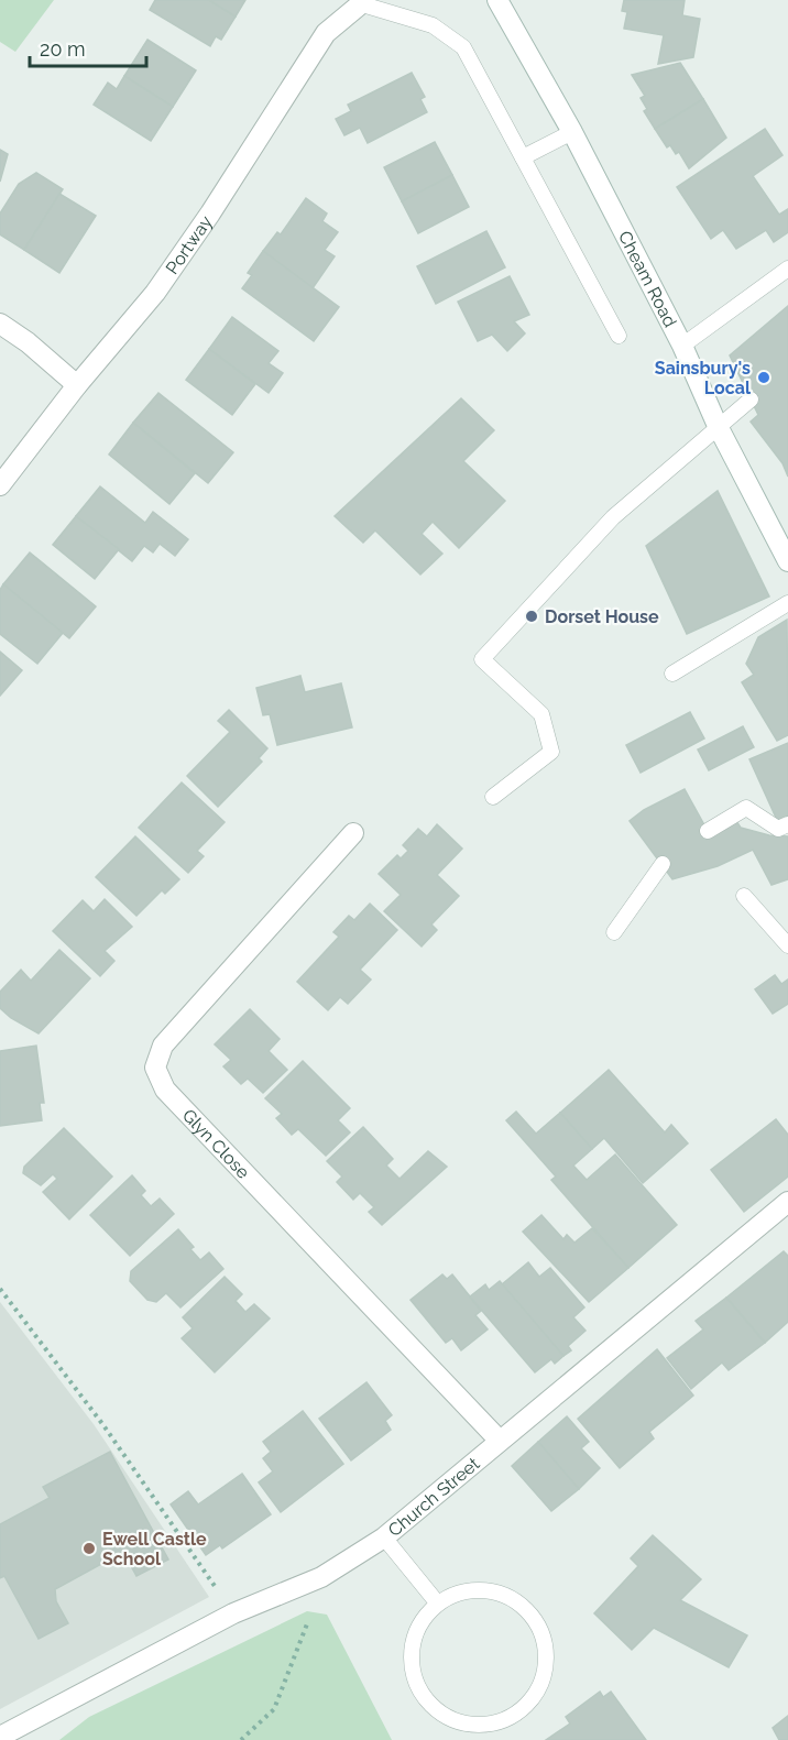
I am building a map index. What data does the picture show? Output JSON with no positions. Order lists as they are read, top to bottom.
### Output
{
  "streets": {
    "street": [
      "Portway",
      "Cheam Road",
      "Glyn Close",
      "Church Street"
    ]
  },
  "crossings": [
    ["Glyn Close", "Church Street"]
  ],
  "places": ["Sainsbury's Local", "Dorset House", "Ewell Castle School"],
  "scale_bar": "20 m"
}
